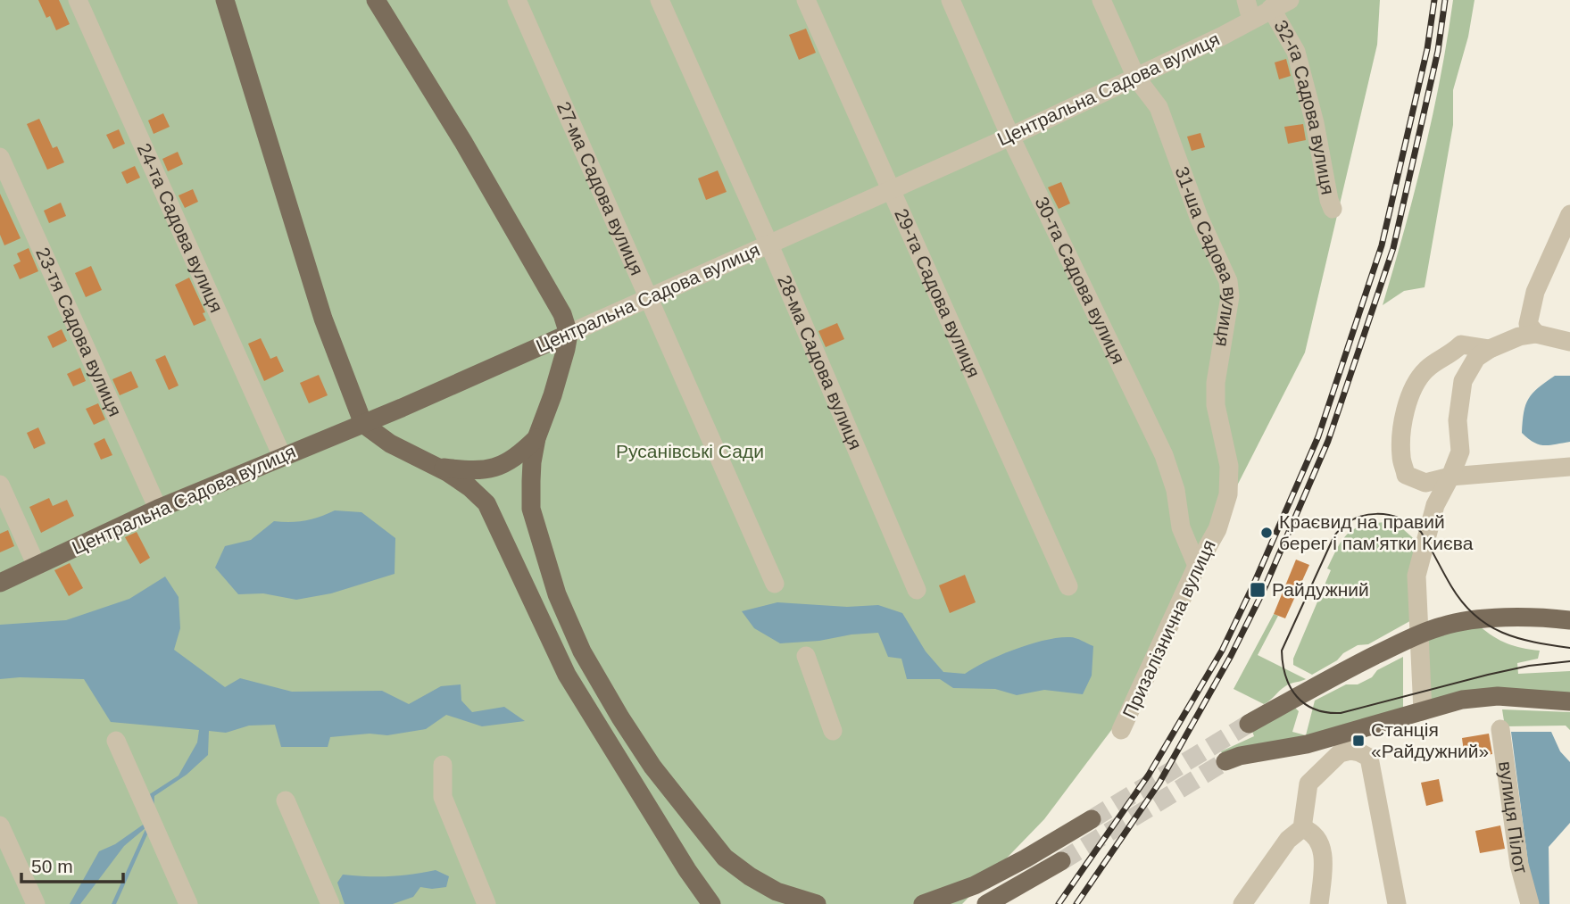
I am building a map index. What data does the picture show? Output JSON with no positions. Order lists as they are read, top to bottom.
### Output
{
  "streets": {
    "main road": ["Центральна Садова вулиця"],
    "street": [
      "32-га Садова вулиця",
      "27-ма Садова вулиця",
      "24-та Садова вулиця",
      "31-ша Садова вулиця",
      "30-та Садова вулиця",
      "29-та Садова вулиця",
      "23-тя Садова вулиця",
      "28-ма Садова вулиця",
      "Призалізнична вулиця",
      "вулиця Пілот"
    ]
  },
  "crossings": [
    ["Центральна Садова вулиця", "32-га Садова вулиця"],
    ["Центральна Садова вулиця", "27-ма Садова вулиця"],
    ["Центральна Садова вулиця", "24-та Садова вулиця"],
    ["Центральна Садова вулиця", "31-ша Садова вулиця"],
    ["Центральна Садова вулиця", "30-та Садова вулиця"],
    ["Центральна Садова вулиця", "29-та Садова вулиця"],
    ["Центральна Садова вулиця", "23-тя Садова вулиця"],
    ["Центральна Садова вулиця", "28-ма Садова вулиця"],
    ["31-ша Садова вулиця", "Призалізнична вулиця"],
    ["30-та Садова вулиця", "Призалізнична вулиця"]
  ],
  "parks": ["Русанівські Сади"],
  "places": {
    "other": ["Краєвид на правий берег і пам'ятки Києва"],
    "transit": ["Райдужний", "Станція «Райдужний»"]
  },
  "scale_bar": "50 m"
}
